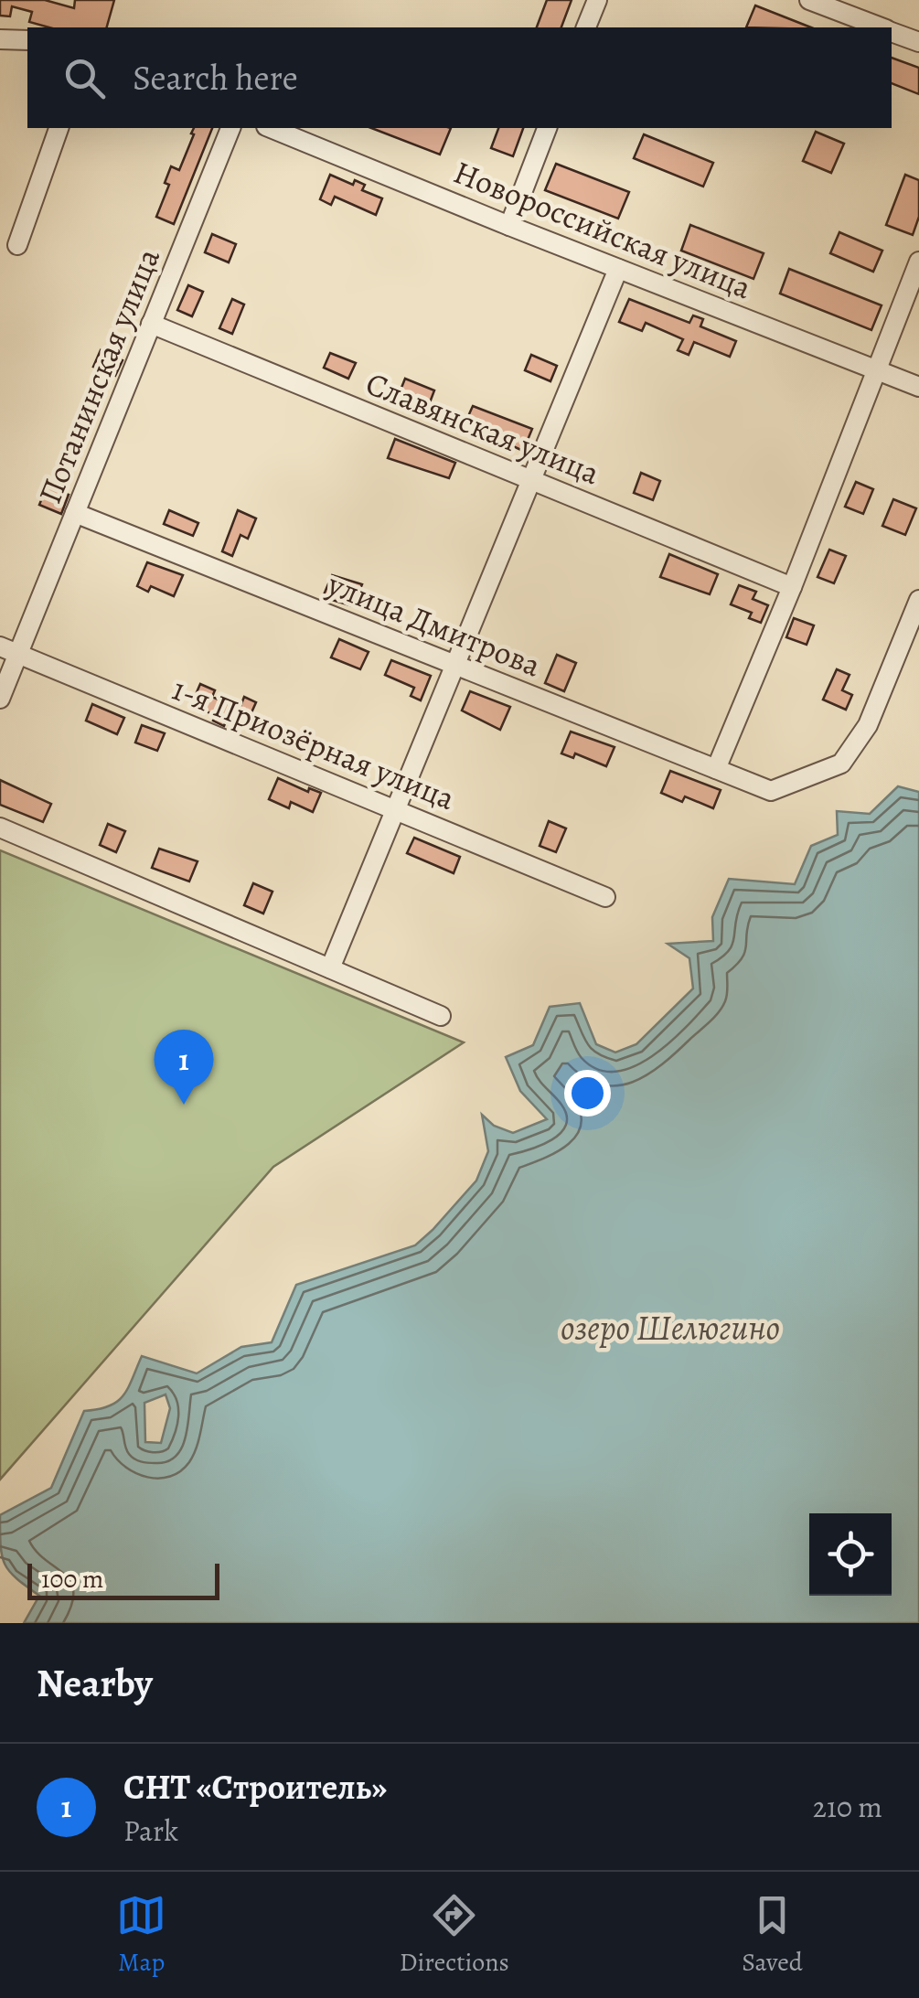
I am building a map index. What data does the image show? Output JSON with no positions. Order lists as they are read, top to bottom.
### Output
{
  "streets": {
    "street": [
      "Новороссийская улица",
      "Потанинская улица",
      "Славянская улица",
      "улица Дмитрова",
      "1-я Приозёрная улица"
    ]
  },
  "crossings": [
    ["Потанинская улица", "Славянская улица"],
    ["Потанинская улица", "улица Дмитрова"],
    ["Потанинская улица", "1-я Приозёрная улица"]
  ],
  "water": ["озеро Шелюгино"],
  "scale_bar": "100 m",
  "page": {
    "search": "Search here",
    "pins": "1",
    "scale": "100 m",
    "heading": "Nearby",
    "list": [
      {
        "mark": "1",
        "name": "СНТ «Строитель»",
        "note": "Park",
        "value": "210 m"
      }
    ],
    "nav": ["Map", "Directions", "Saved"]
  }
}
